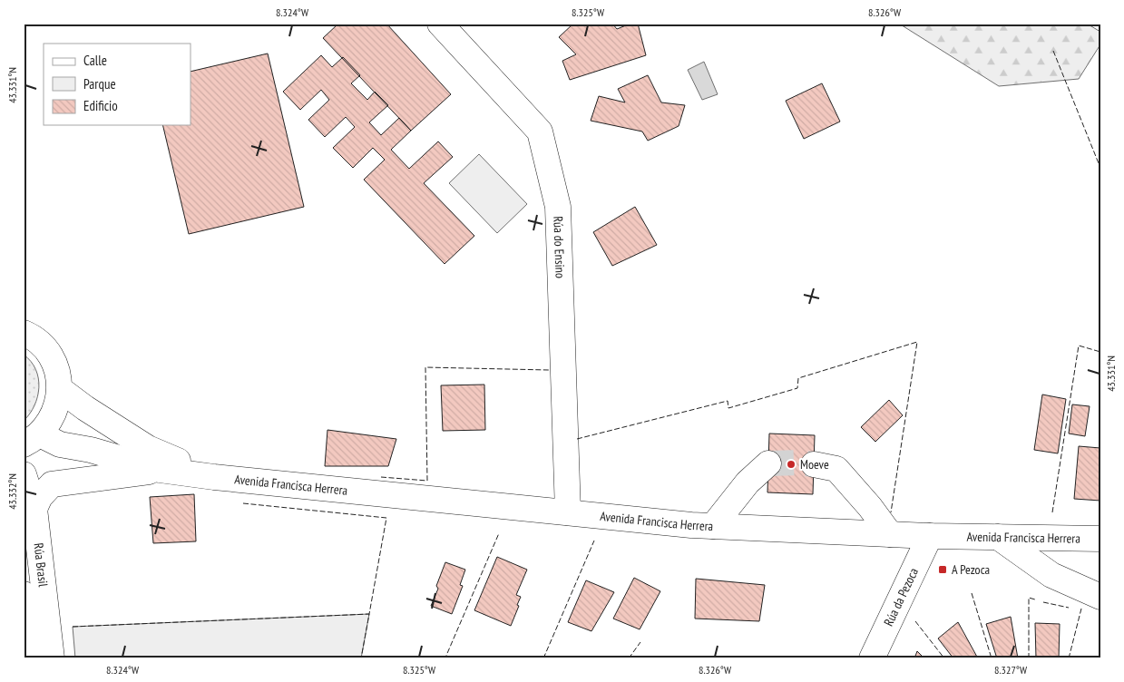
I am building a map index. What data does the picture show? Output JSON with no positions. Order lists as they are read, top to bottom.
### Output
{
  "streets": {
    "street": [
      "Rúa do Ensino",
      "Avenida Francisca Herrera",
      "Rúa Brasil",
      "Rúa da Pezoca"
    ]
  },
  "crossings": [
    ["Rúa do Ensino", "Avenida Francisca Herrera"],
    ["Avenida Francisca Herrera", "Rúa Brasil"],
    ["Avenida Francisca Herrera", "Rúa da Pezoca"]
  ],
  "places": {
    "other": ["Moeve"],
    "transit": ["A Pezoca"]
  },
  "legend": ["Calle", "Parque", "Edificio"],
  "coordinates": [
    "8.324°W",
    "8.325°W",
    "8.326°W",
    "43.331°N",
    "43.332°N",
    "8.327°W"
  ]
}
